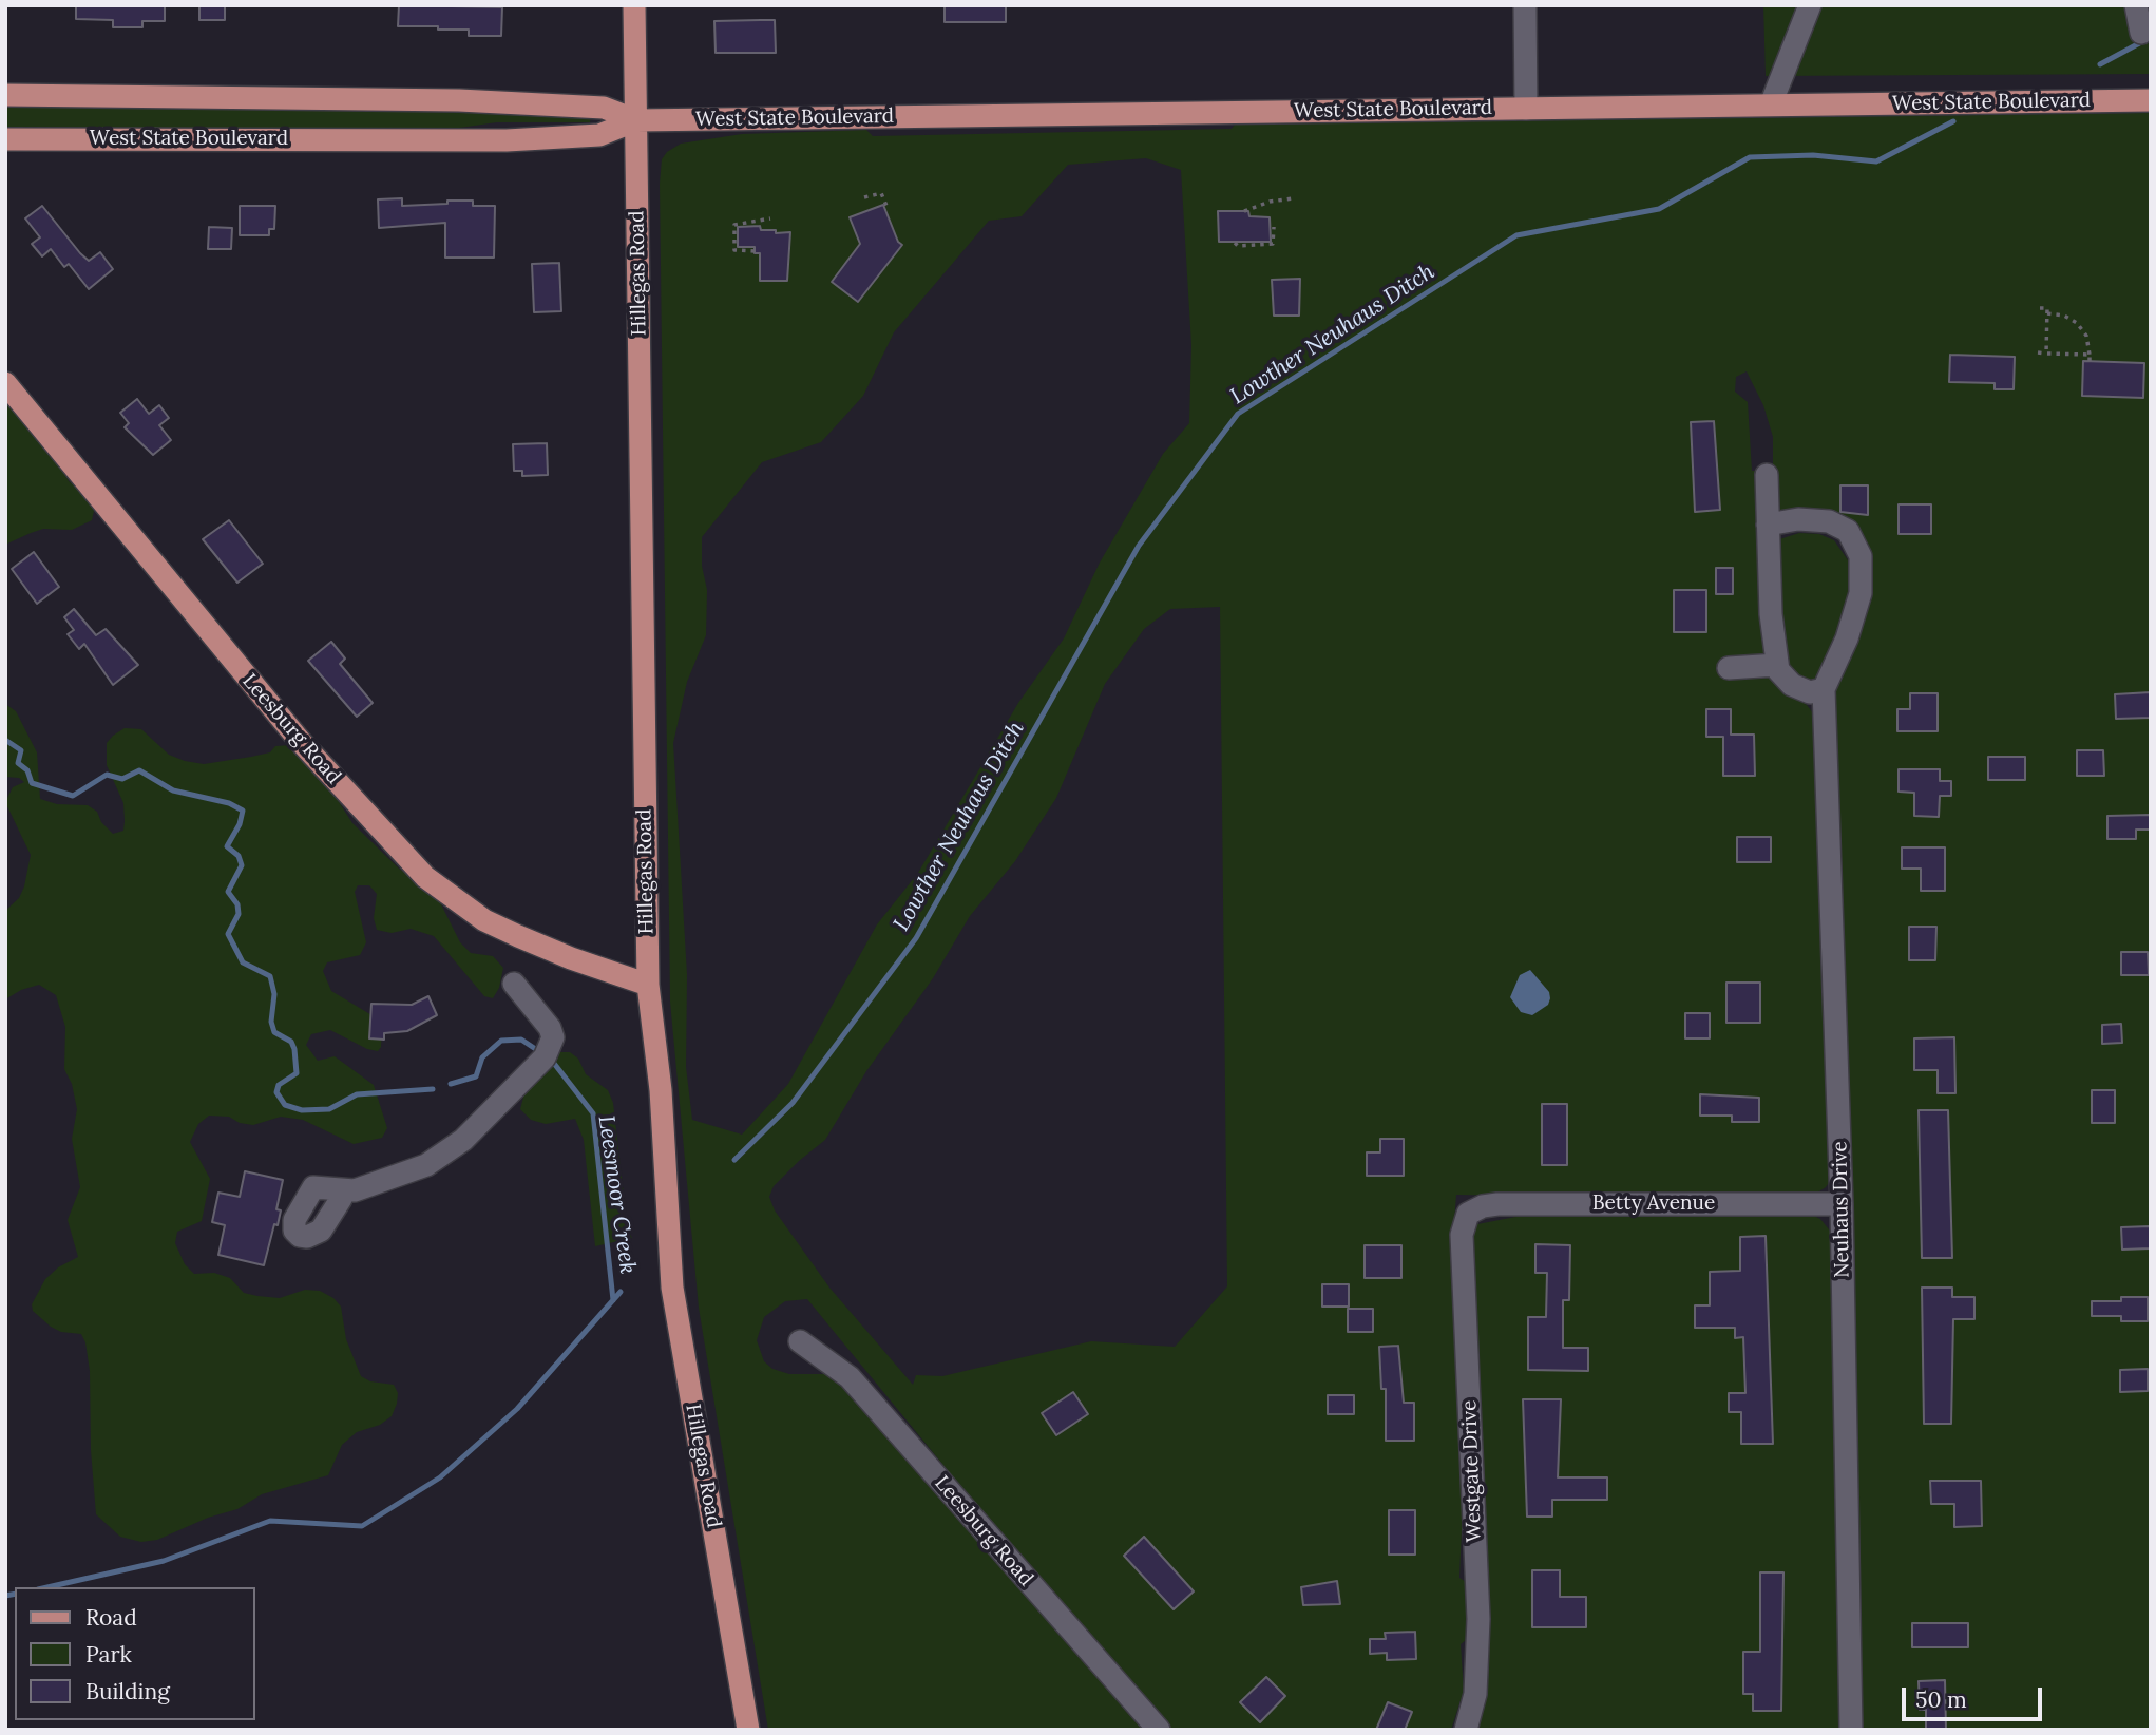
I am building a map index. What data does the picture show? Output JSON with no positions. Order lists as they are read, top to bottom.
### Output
{
  "streets": {
    "main road": ["West State Boulevard", "Hillegas Road", "Leesburg Road"],
    "street": ["Betty Avenue", "Neuhaus Drive", "Westgate Drive"]
  },
  "crossings": [
    ["West State Boulevard", "Hillegas Road"],
    ["Hillegas Road", "Leesburg Road"],
    ["Betty Avenue", "Neuhaus Drive"],
    ["Betty Avenue", "Westgate Drive"]
  ],
  "water": ["Lowther Neuhaus Ditch", "Leesmoor Creek"],
  "legend": ["Road", "Park", "Building"],
  "scale_bar": "50 m"
}
